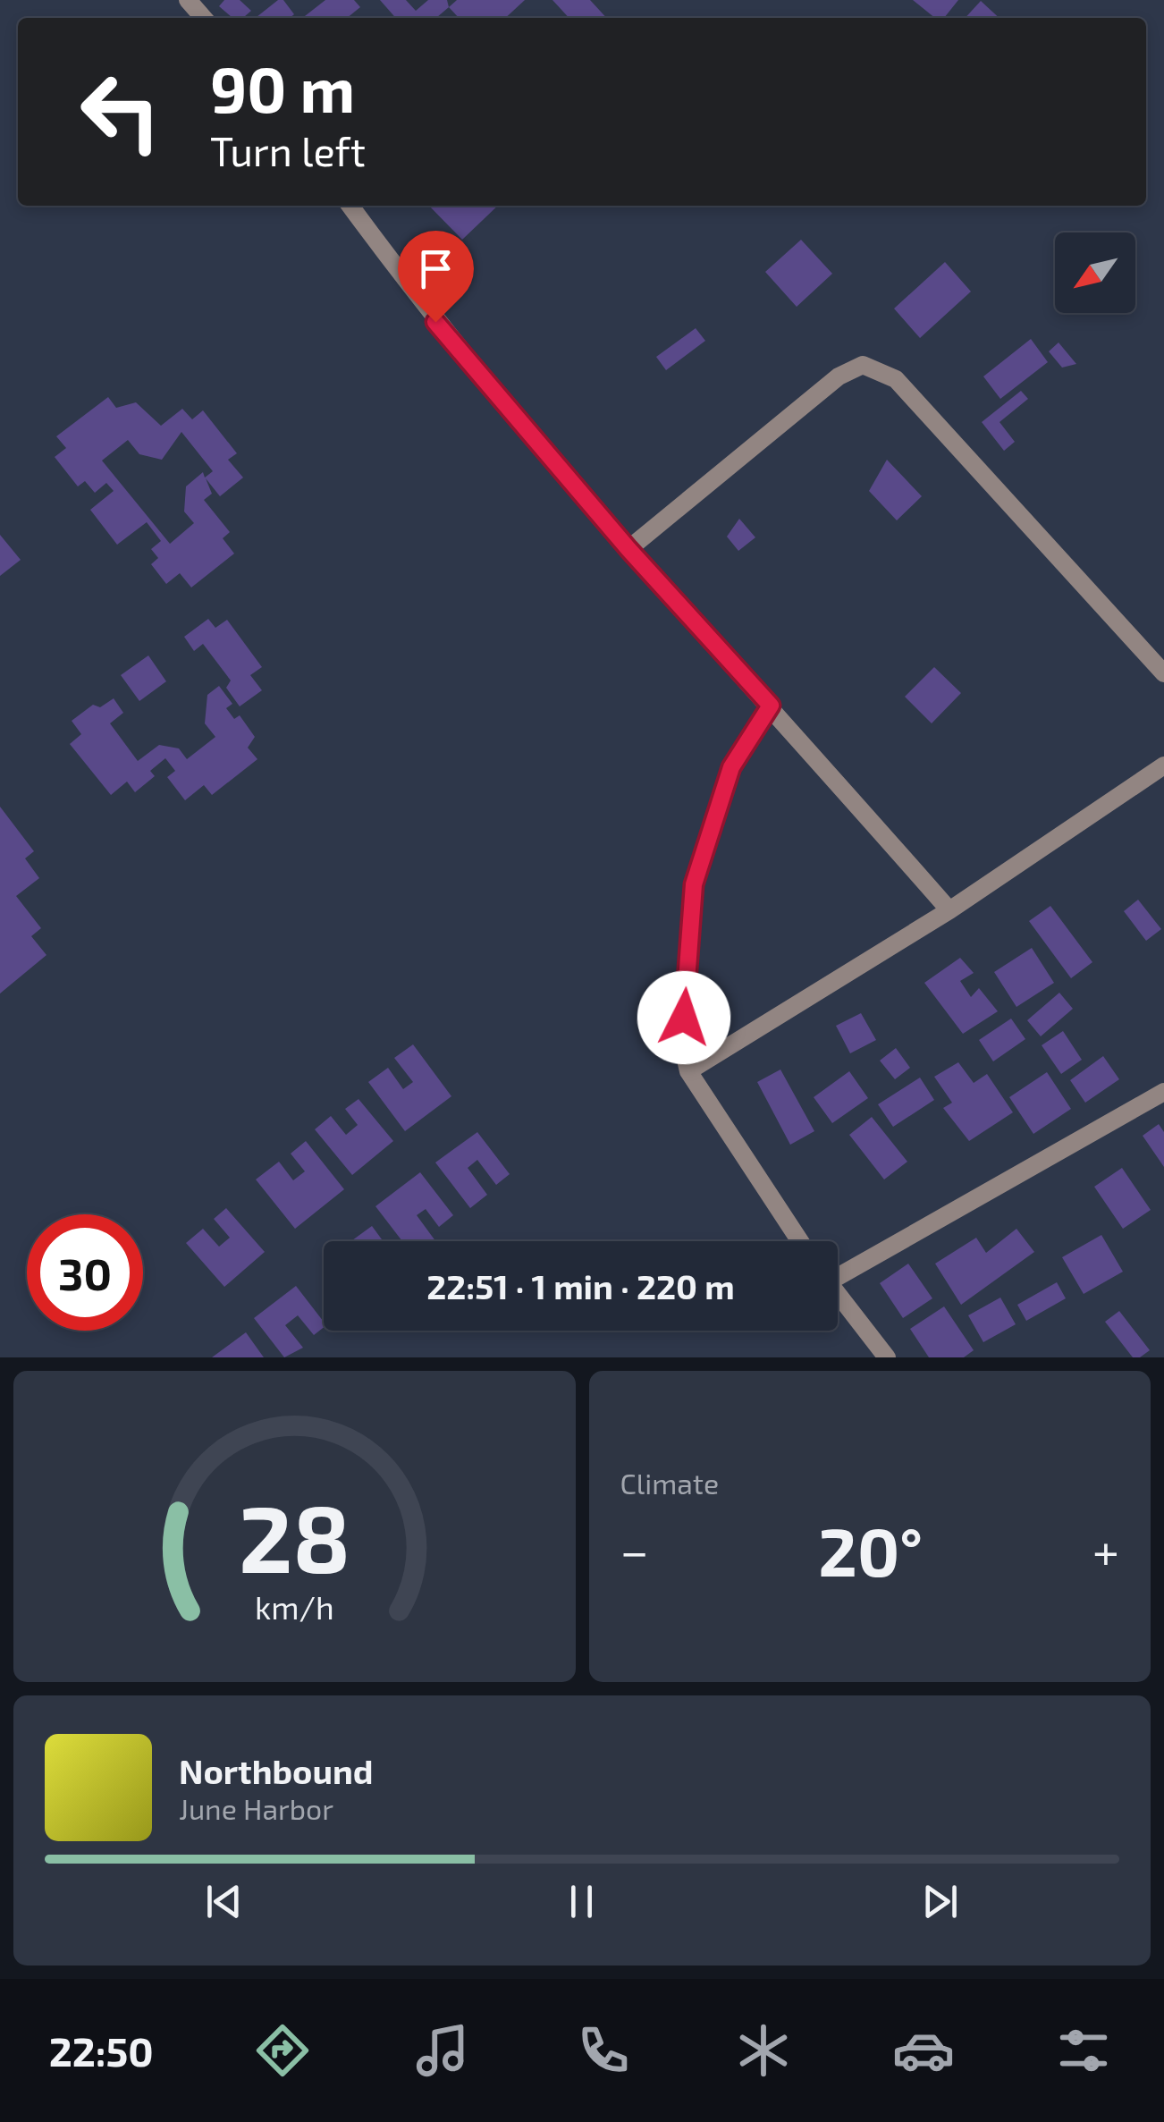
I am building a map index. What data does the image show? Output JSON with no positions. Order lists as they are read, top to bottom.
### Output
{
  "north": "bottom left",
  "page": {
    "turn": ["90 m", "Turn left"],
    "limit": "30",
    "trip": "22:51 · 1 min · 220 m",
    "tile": "Climate",
    "heat": ["−", "20°", "+"],
    "song": ["Northbound", "June Harbor"],
    "tabs": "22:50",
    "gauge": ["28", "km/h"]
  }
}
